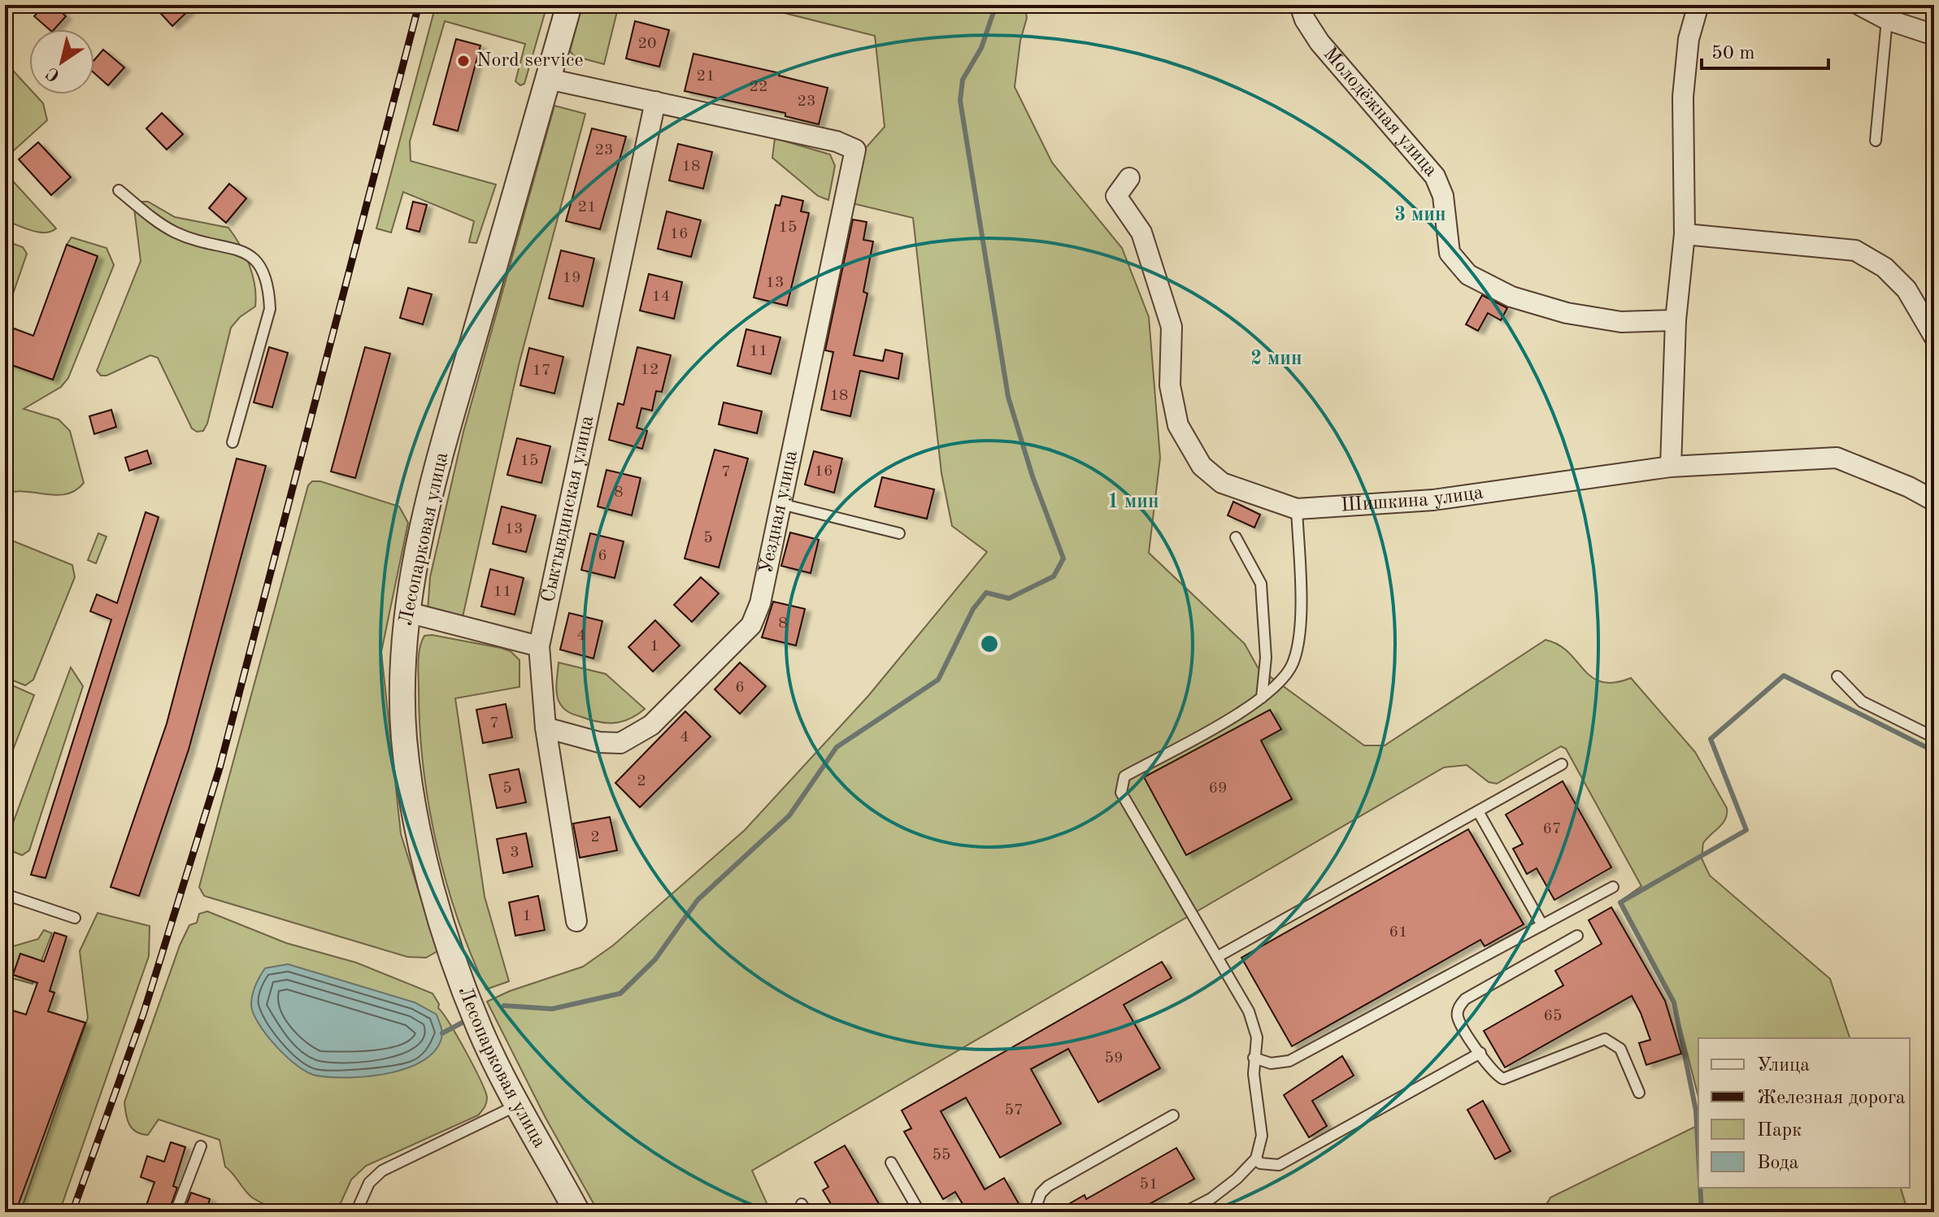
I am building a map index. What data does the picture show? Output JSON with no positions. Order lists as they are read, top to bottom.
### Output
{
  "streets": {
    "street": [
      "Молодёжная улица",
      "Шишкина улица",
      "Сыктывдинская улица",
      "Уездная улица",
      "Лесопарковая улица"
    ]
  },
  "crossings": [
    ["Сыктывдинская улица", "Уездная улица"]
  ],
  "places": ["Nord service"],
  "house_numbers": [
    "20",
    "21",
    "22",
    "23",
    "23",
    "18",
    "21",
    "15",
    "16",
    "19",
    "13",
    "14",
    "11",
    "12",
    "17",
    "18",
    "15",
    "16",
    "7",
    "8",
    "13",
    "5",
    "6",
    "11",
    "8",
    "4",
    "1",
    "6",
    "7",
    "4",
    "2",
    "5",
    "69",
    "67",
    "2",
    "3",
    "1",
    "61",
    "65",
    "59",
    "57",
    "55",
    "51"
  ],
  "legend": [
    "Улица",
    "Железная дорога",
    "Парк",
    "Вода"
  ],
  "scale_bar": "50 m",
  "north": "bottom left",
  "rings": ["3 мин", "2 мин", "1 мин"]
}
